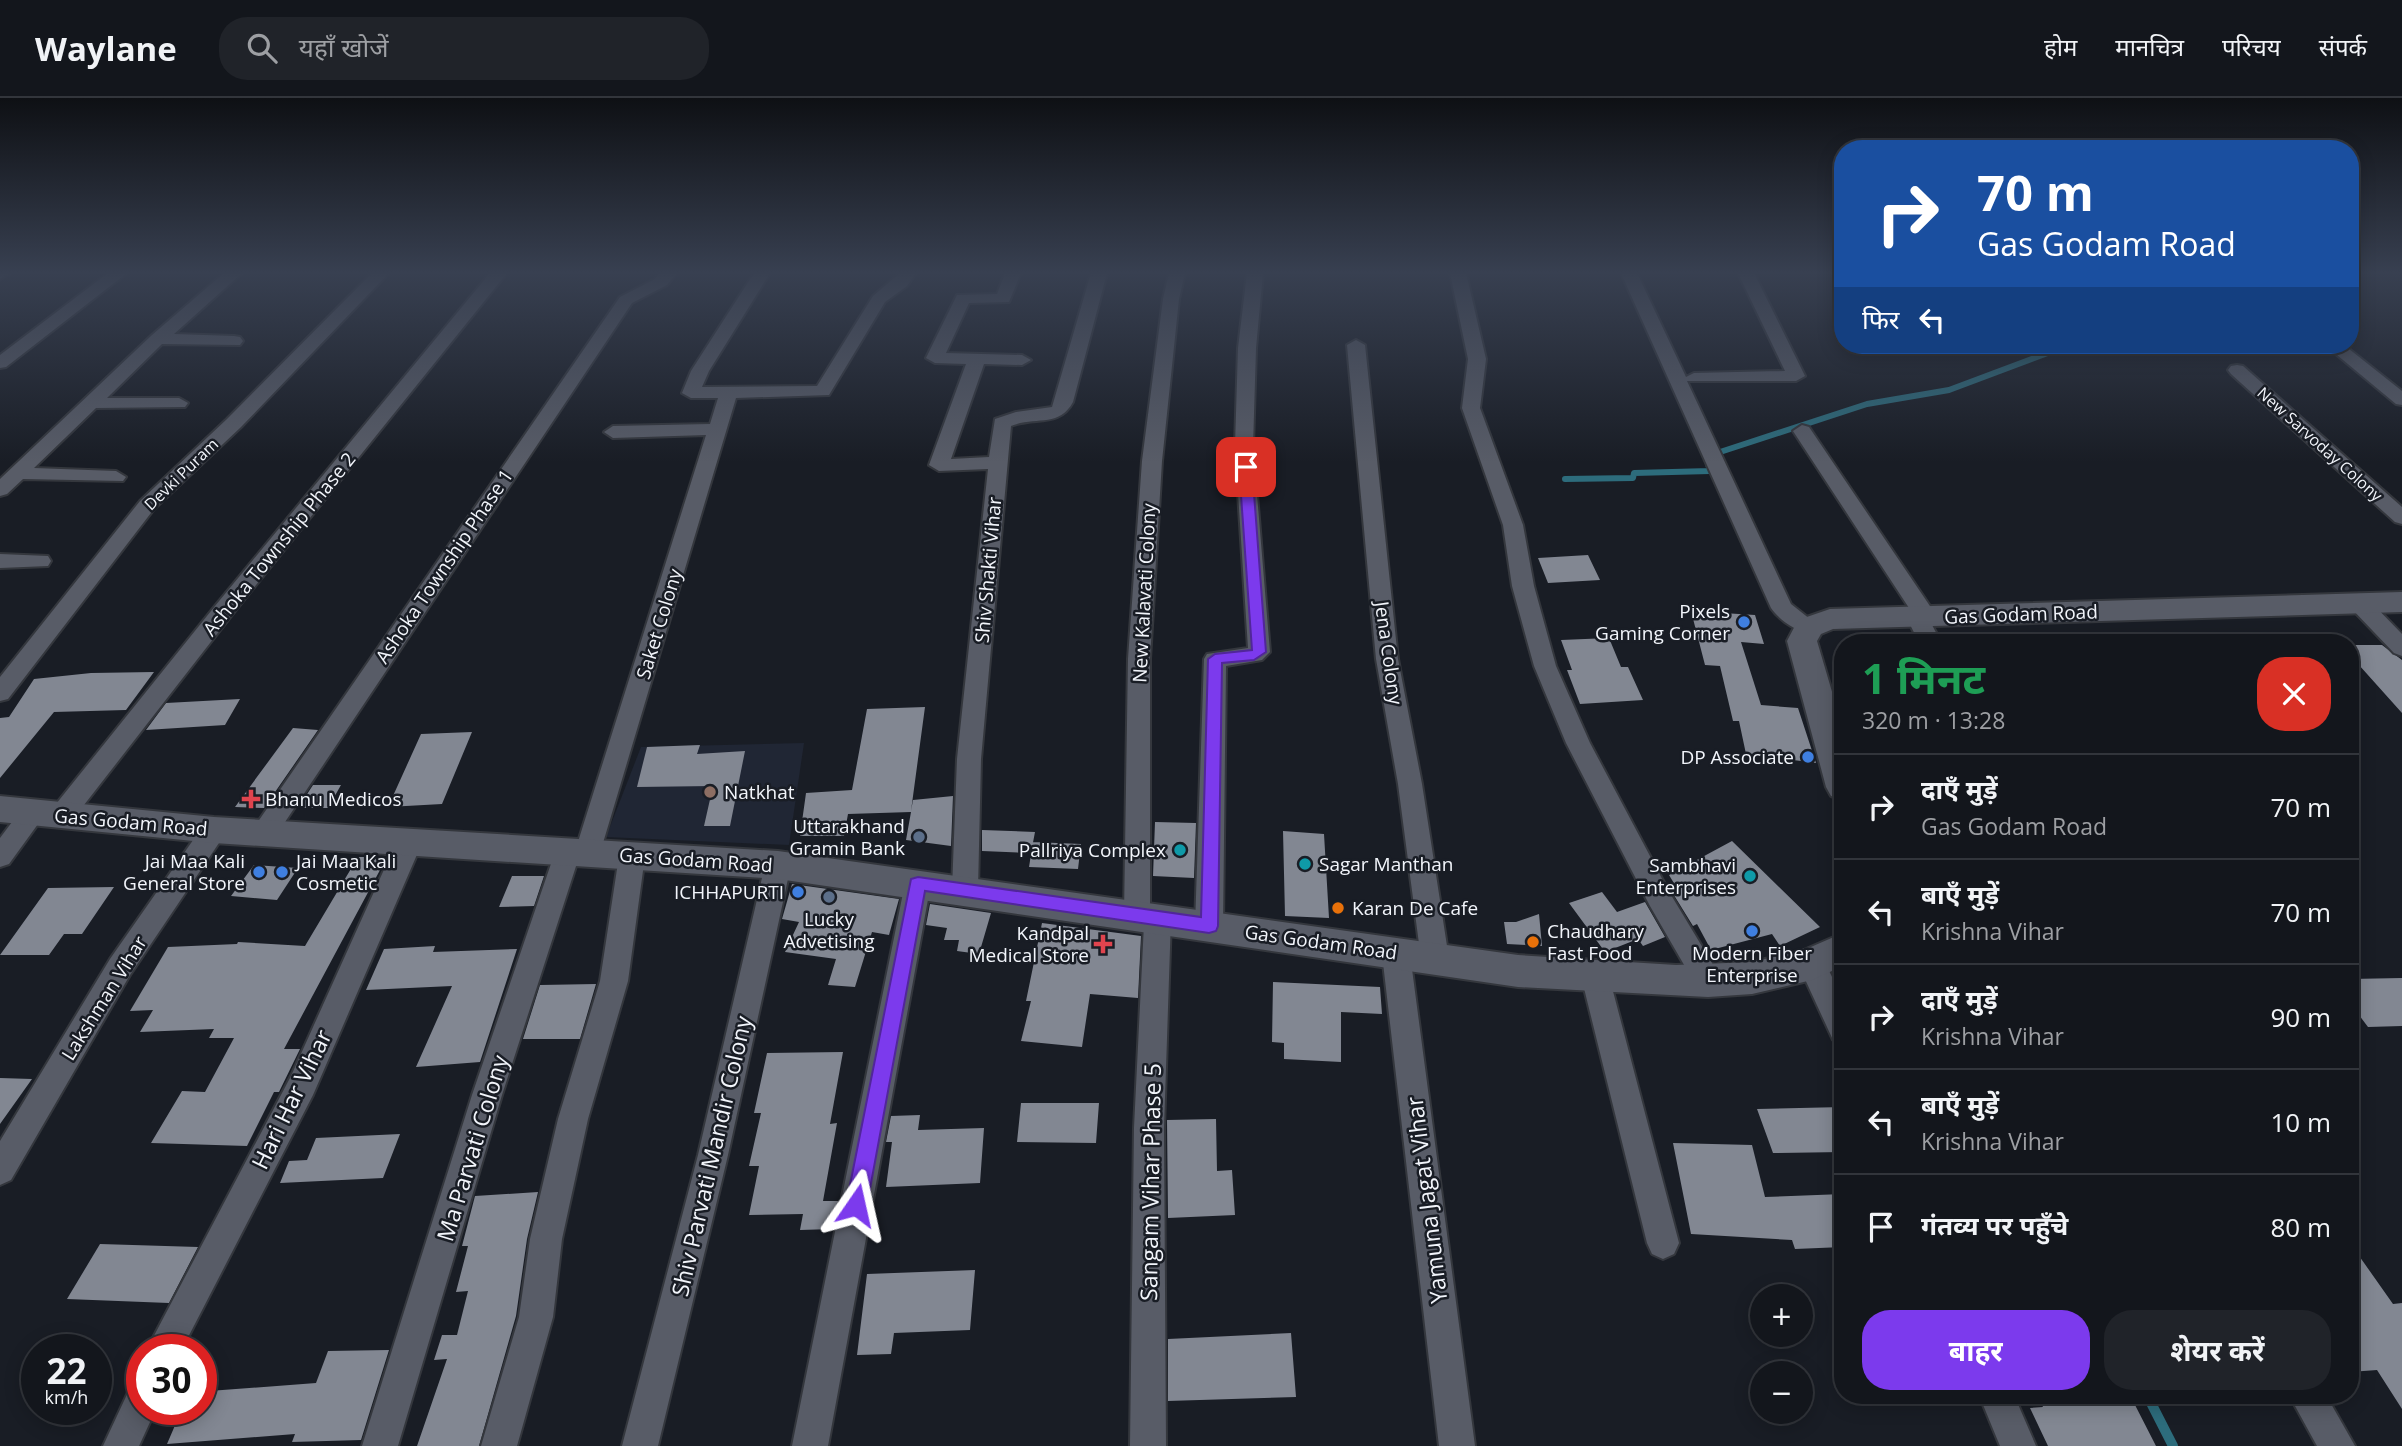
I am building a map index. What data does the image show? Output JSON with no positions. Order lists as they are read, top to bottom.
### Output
{
  "streets": {
    "main road": ["Gas Godam Road"],
    "street": [
      "New Sarvoday Colony",
      "Devki Puram",
      "Ashoka Township Phase 2",
      "Ashoka Township Phase 1",
      "Shiv Shakti Vihar",
      "New Kalavati Colony",
      "Saket Colony",
      "Jena Colony",
      "Lakshman Vihar",
      "Hari Har Vihar",
      "Ma Parvati Colony",
      "Shiv Parvati Mandir Colony",
      "Sangam Vihar Phase 5",
      "Yamuna Jagat Vihar"
    ]
  },
  "crossings": [
    ["Ashoka Township Phase 2", "Gas Godam Road"],
    ["Ashoka Township Phase 1", "Gas Godam Road"],
    ["Shiv Shakti Vihar", "Gas Godam Road"],
    ["New Kalavati Colony", "Gas Godam Road"],
    ["New Kalavati Colony", "Sangam Vihar Phase 5"],
    ["Gas Godam Road", "Saket Colony"],
    ["Gas Godam Road", "Jena Colony"],
    ["Gas Godam Road", "Lakshman Vihar"],
    ["Gas Godam Road", "Hari Har Vihar"],
    ["Gas Godam Road", "Ma Parvati Colony"],
    ["Gas Godam Road", "Shiv Parvati Mandir Colony"],
    ["Gas Godam Road", "Sangam Vihar Phase 5"],
    ["Gas Godam Road", "Yamuna Jagat Vihar"],
    ["Saket Colony", "Ma Parvati Colony"]
  ],
  "places": {
    "other": [
      "Pixels Gaming Corner",
      "DP Associate",
      "Natkhat",
      "Uttarakhand Gramin Bank",
      "Pallriya Complex",
      "Sagar Manthan",
      "Jai Maa Kali General Store",
      "Jai Maa Kali Cosmetic",
      "Sambhavi Enterprises",
      "ICHHAPURTI",
      "Lucky Advetising",
      "Karan De Cafe",
      "Modern Fiber Enterprise",
      "Chaudhary Fast Food"
    ],
    "health": ["Bhanu Medicos", "Kandpal Medical Store"]
  },
  "page": {
    "header": "Waylane",
    "search": "यहाँ खोजें",
    "nav": [
      "होम",
      "मानचित्र",
      "परिचय",
      "संपर्क"
    ],
    "turn": ["70 m", "Gas Godam Road"],
    "then": "फिर",
    "heading": ["1 मिनट", "320 m · 13:28"],
    "list": [
      {
        "name": "दाएँ मुड़ें",
        "note": "Gas Godam Road",
        "value": "70 m"
      },
      {
        "name": "बाएँ मुड़ें",
        "note": "Krishna Vihar",
        "value": "70 m"
      },
      {
        "name": "दाएँ मुड़ें",
        "note": "Krishna Vihar",
        "value": "90 m"
      },
      {
        "name": "बाएँ मुड़ें",
        "note": "Krishna Vihar",
        "value": "10 m"
      },
      {
        "name": "गंतव्य पर पहुँचे",
        "value": "80 m"
      }
    ],
    "map_buttons": ["+", "−"],
    "buttons": ["बाहर", "शेयर करें"],
    "speed": "22 km/h",
    "limit": "30"
  }
}
